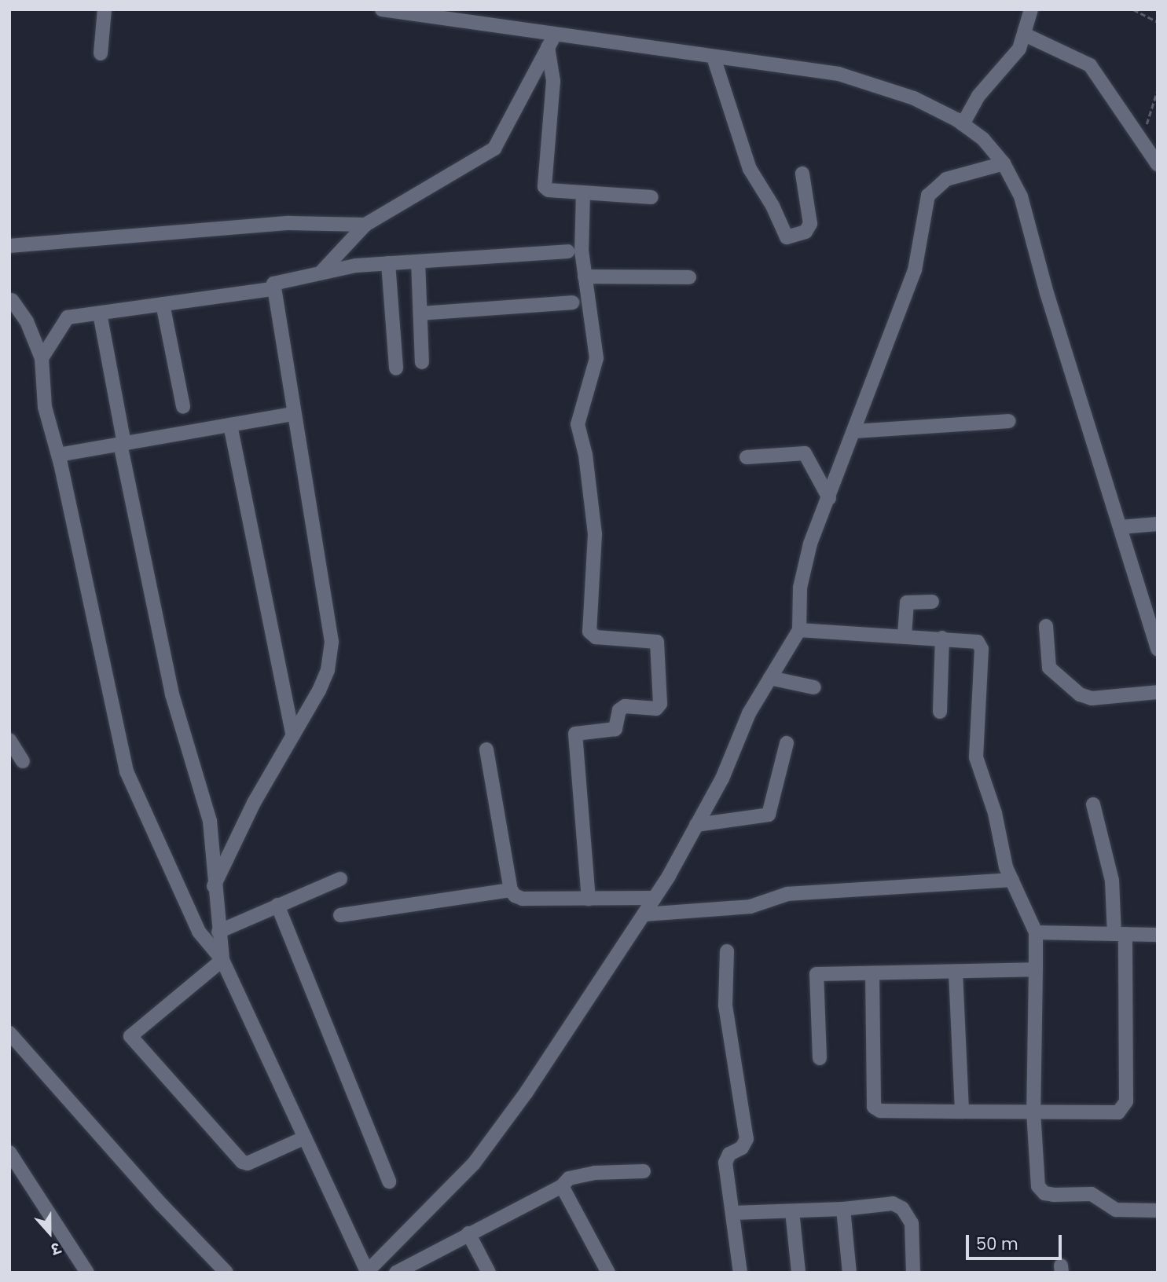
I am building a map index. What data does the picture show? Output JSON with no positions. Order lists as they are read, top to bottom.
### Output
{
  "scale_bar": "50 m",
  "north": "bottom"
}
